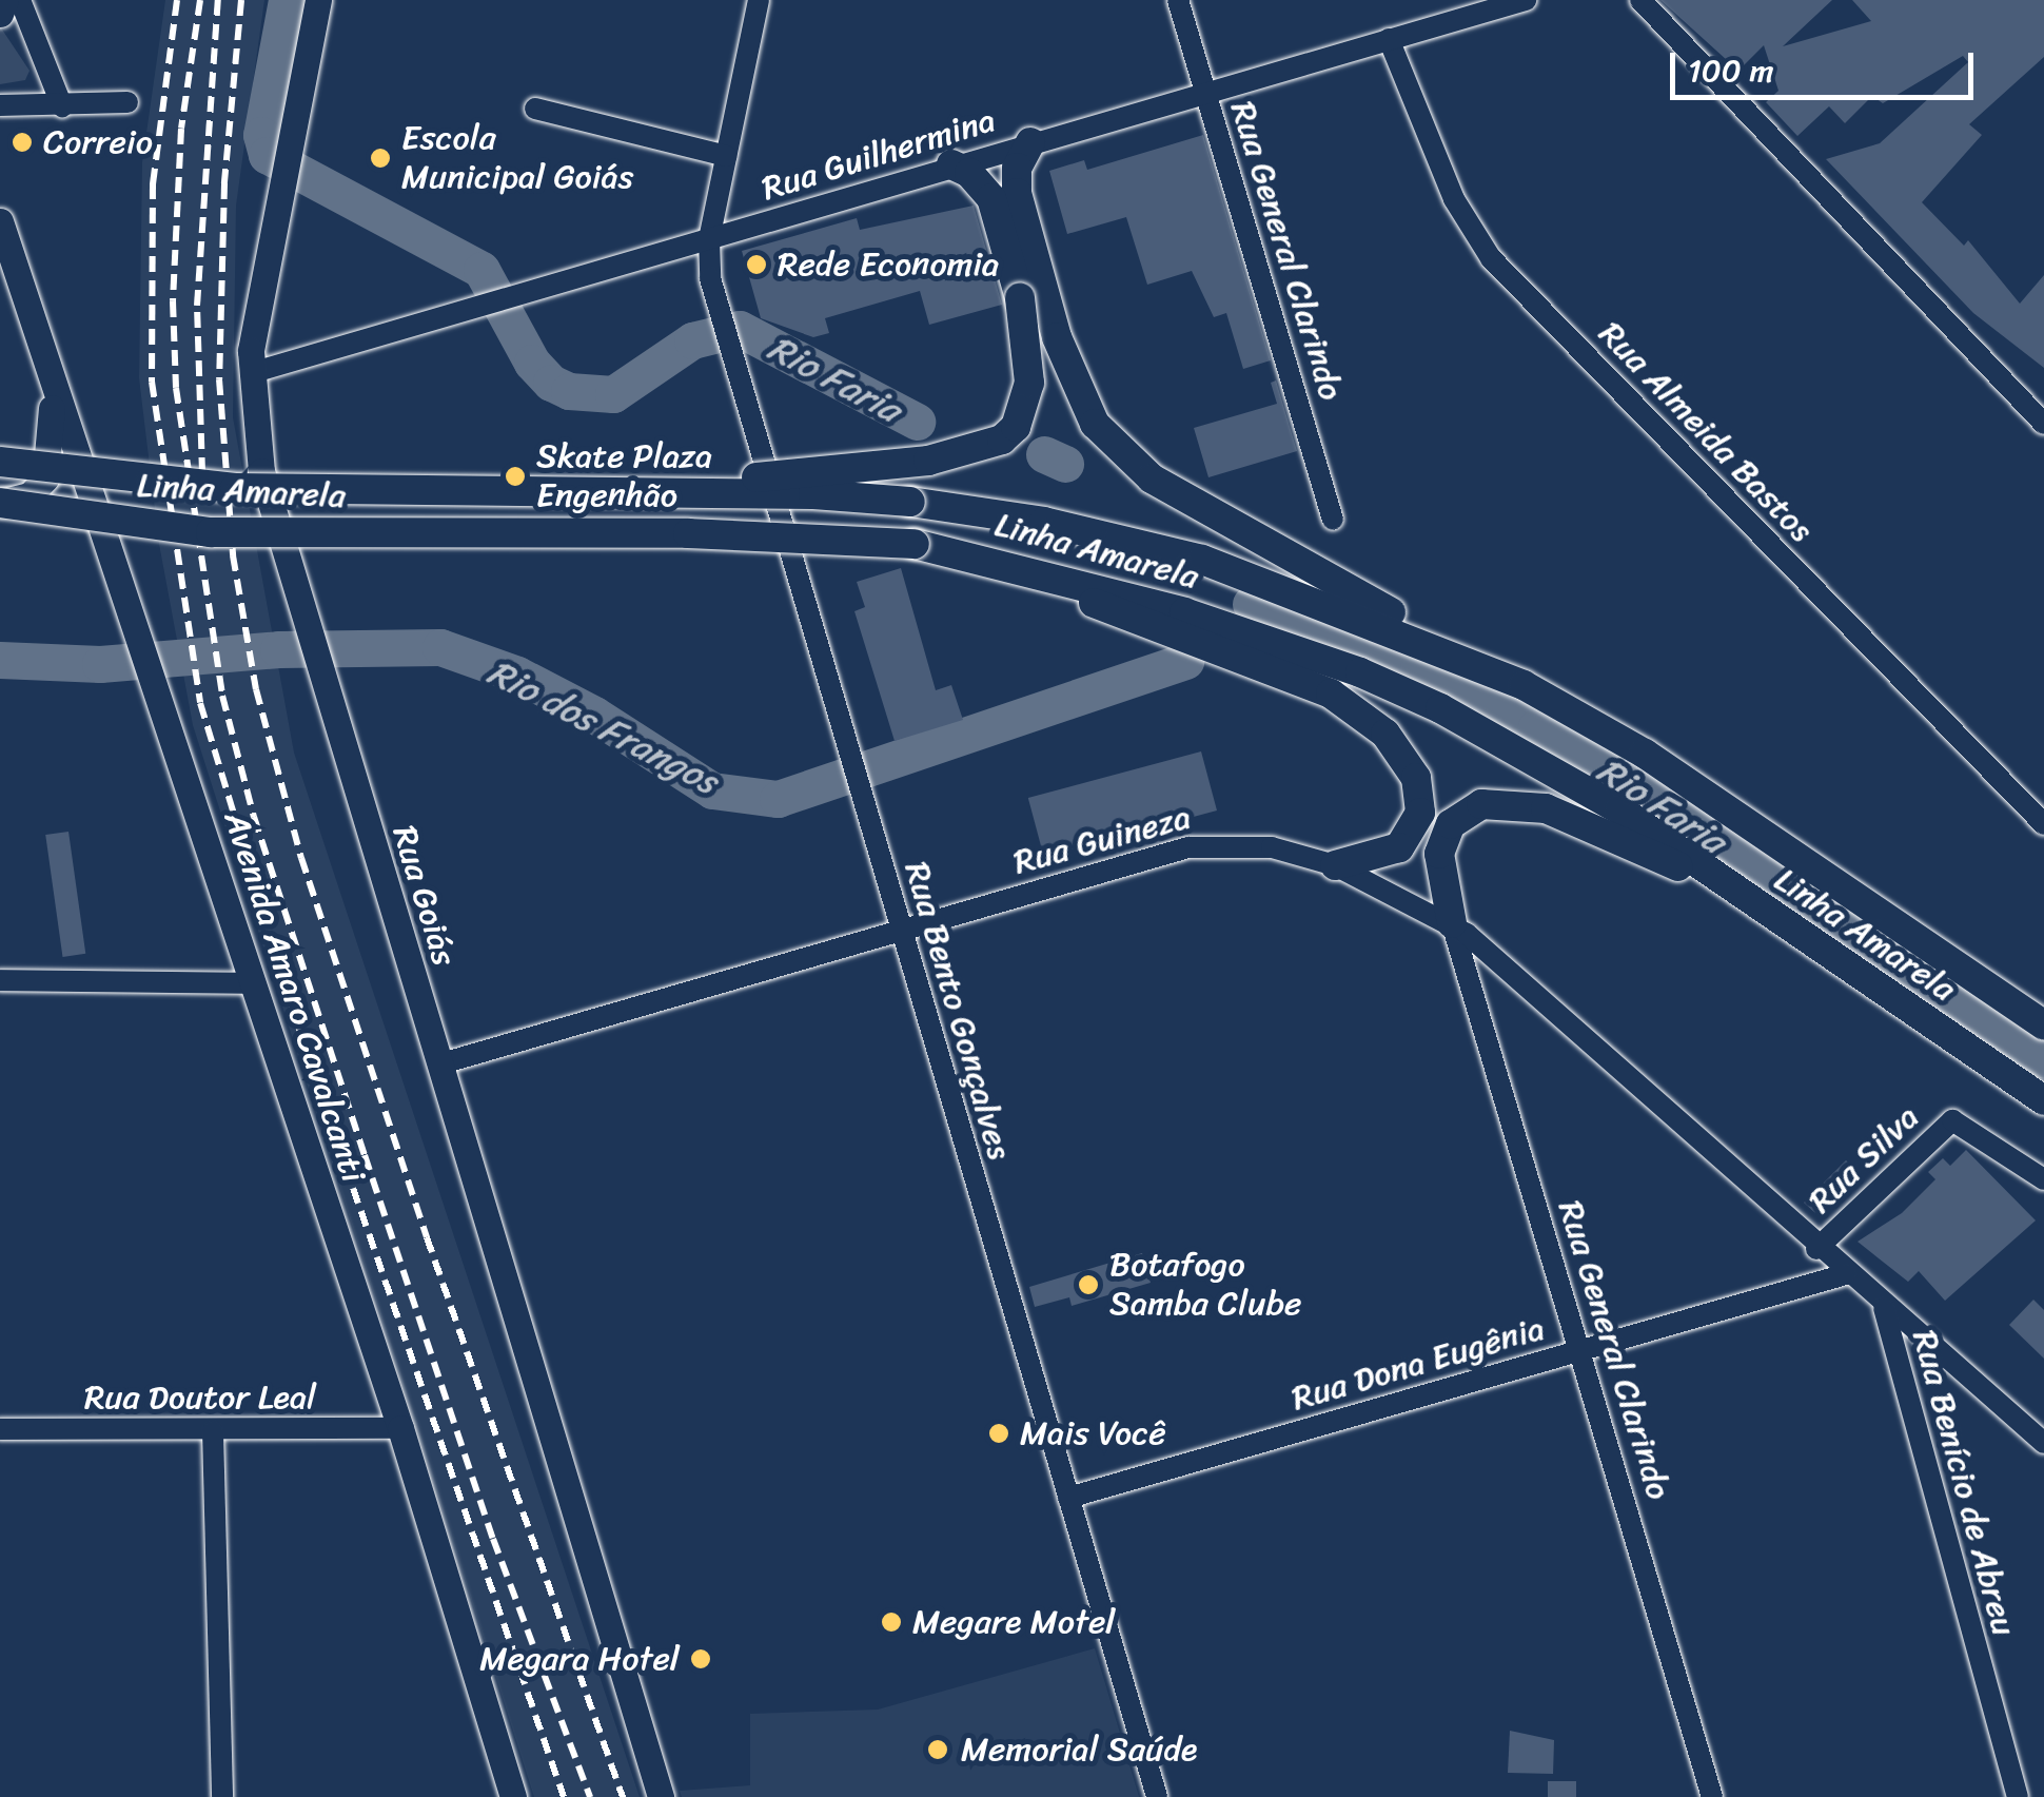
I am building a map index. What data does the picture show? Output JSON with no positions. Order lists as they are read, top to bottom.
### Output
{
  "streets": {
    "highway": ["Linha Amarela"],
    "main road": ["Rua Goiás", "Avenida Amaro Cavalcanti"],
    "street": [
      "Rua Guilhermina",
      "Rua General Clarindo",
      "Rua Almeida Bastos",
      "Rua Guineza",
      "Rua Bento Gonçalves",
      "Rua Silva",
      "Rua Dona Eugênia",
      "Rua Doutor Leal",
      "Rua Benício de Abreu"
    ]
  },
  "crossings": [
    ["Rua Guilhermina", "Rua General Clarindo"],
    ["Rua Guilhermina", "Rua Almeida Bastos"],
    ["Rua Guilhermina", "Rua Goiás"],
    ["Rua Guilhermina", "Rua Bento Gonçalves"],
    ["Rua General Clarindo", "Rua Guineza"],
    ["Rua General Clarindo", "Rua Dona Eugênia"],
    ["Rua Guineza", "Rua Goiás"],
    ["Rua Guineza", "Rua Bento Gonçalves"],
    ["Rua Guineza", "Rua Silva"],
    ["Rua Guineza", "Rua Dona Eugênia"],
    ["Rua Guineza", "Rua Benício de Abreu"],
    ["Avenida Amaro Cavalcanti", "Rua Doutor Leal"],
    ["Rua Bento Gonçalves", "Rua Dona Eugênia"]
  ],
  "water": ["Rio Faria", "Rio dos Frangos"],
  "places": [
    "Correio",
    "Escola Municipal Goiás",
    "Rede Economia",
    "Skate Plaza Engenhão",
    "Botafogo Samba Clube",
    "Mais Você",
    "Megare Motel",
    "Megara Hotel",
    "Memorial Saúde"
  ],
  "scale_bar": "100 m"
}
